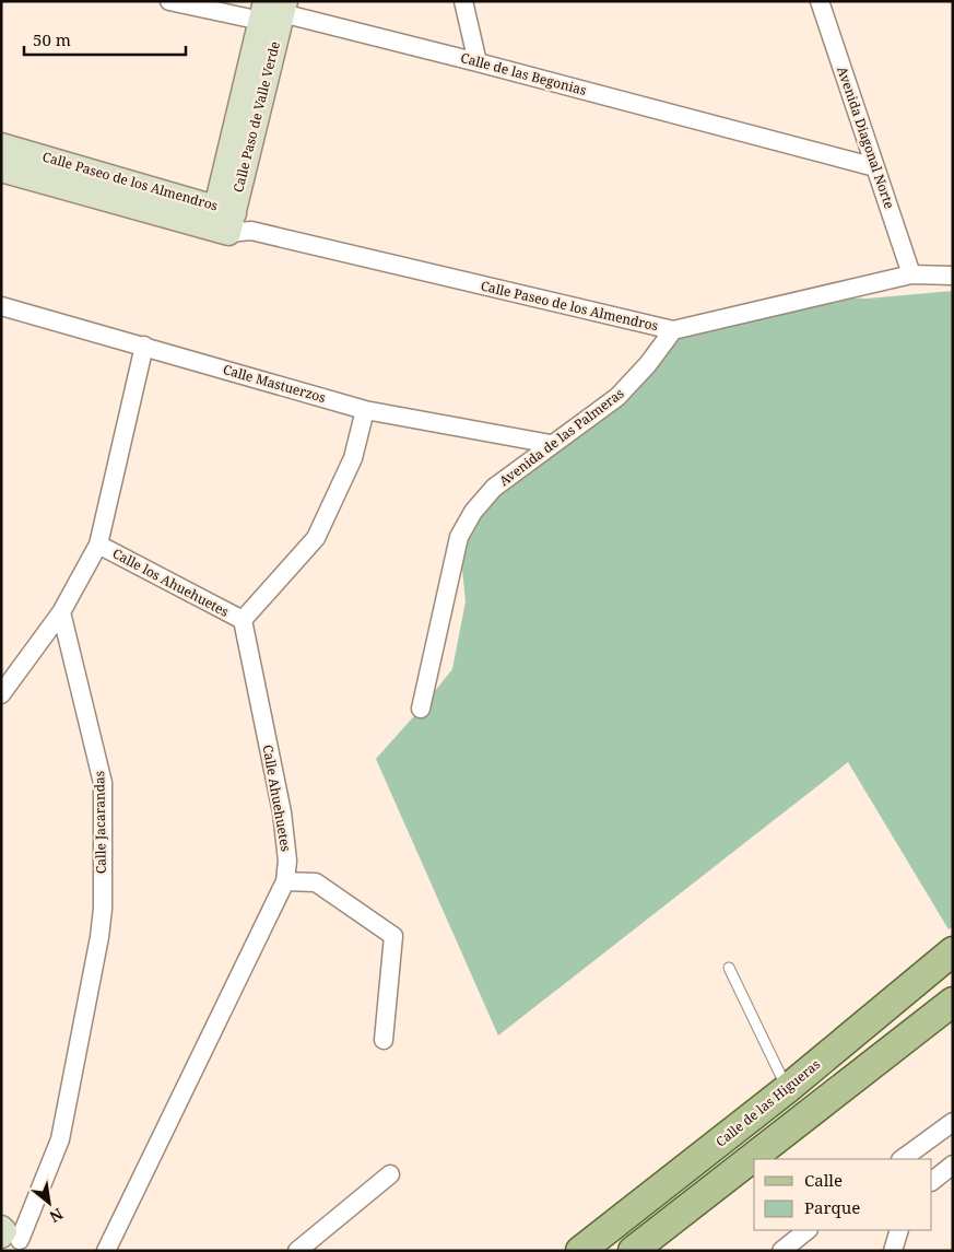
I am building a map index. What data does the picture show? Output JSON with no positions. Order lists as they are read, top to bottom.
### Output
{
  "streets": {
    "main road": ["Calle de las Higueras"],
    "street": [
      "Calle de las Begonias",
      "Calle Paso de Valle Verde",
      "Avenida Diagonal Norte",
      "Calle Paseo de los Almendros",
      "Calle Mastuerzos",
      "Avenida de las Palmeras",
      "Calle los Ahuehuetes",
      "Calle Ahuehuetes",
      "Calle Jacarandas"
    ]
  },
  "crossings": [
    ["Calle de las Begonias", "Calle Paso de Valle Verde"],
    ["Calle de las Begonias", "Avenida Diagonal Norte"],
    ["Calle Paso de Valle Verde", "Calle Paseo de los Almendros"],
    ["Avenida Diagonal Norte", "Calle Paseo de los Almendros"],
    ["Calle Paseo de los Almendros", "Avenida de las Palmeras"],
    ["Calle Mastuerzos", "Avenida de las Palmeras"],
    ["Calle los Ahuehuetes", "Calle Ahuehuetes"]
  ],
  "legend": ["Calle", "Parque"],
  "scale_bar": "50 m",
  "north": "bottom right"
}
